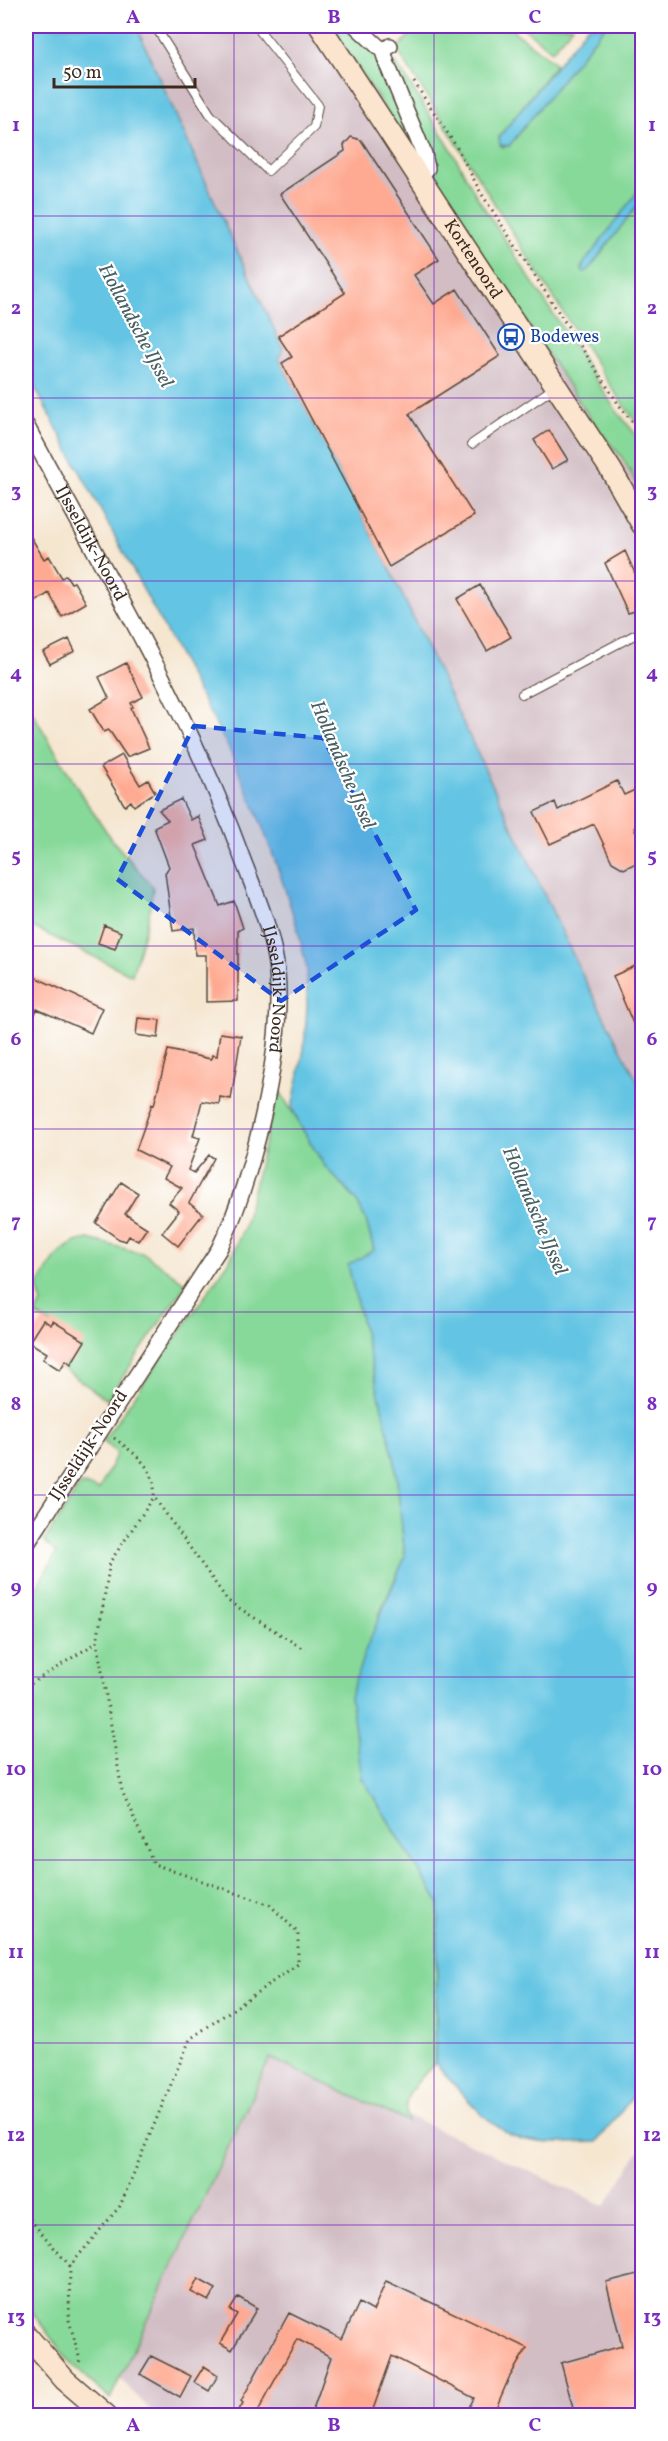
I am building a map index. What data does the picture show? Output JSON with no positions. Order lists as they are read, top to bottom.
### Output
{
  "streets": {
    "street": ["Kortenoord", "IJsseldijk-Noord"]
  },
  "water": ["Hollandsche IJssel"],
  "places": {
    "bus stop": ["Bodewes"]
  },
  "scale_bar": "50 m",
  "grid": {
    "columns": ["A", "B", "C"],
    "rows": [
      "1",
      "2",
      "3",
      "4",
      "5",
      "6",
      "7",
      "8",
      "9",
      "10",
      "11",
      "12",
      "13"
    ]
  }
}
